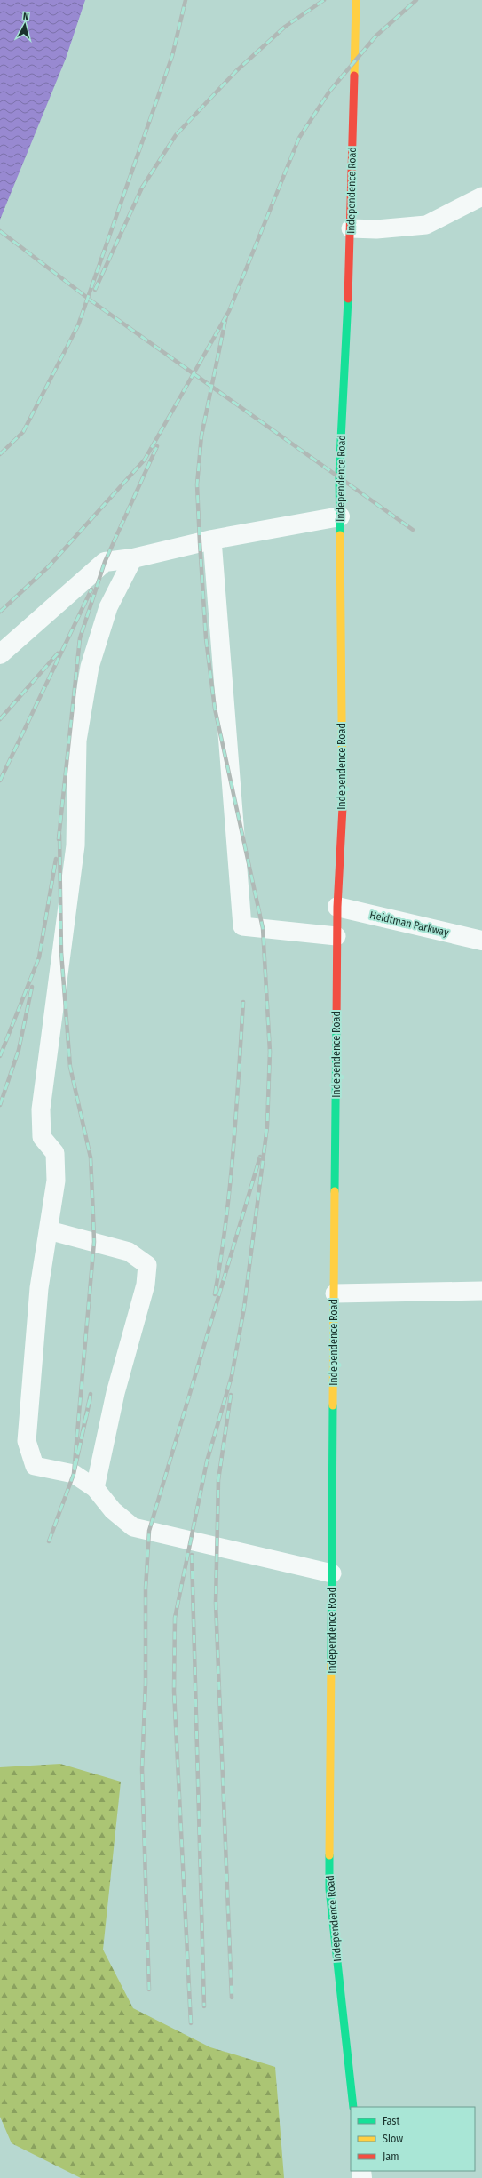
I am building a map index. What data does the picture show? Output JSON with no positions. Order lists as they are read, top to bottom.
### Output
{
  "streets": {
    "street": ["Independence Road", "Heidtman Parkway"]
  },
  "crossings": [
    ["Independence Road", "Heidtman Parkway"]
  ],
  "legend": ["Fast", "Slow", "Jam"],
  "north": "top"
}
